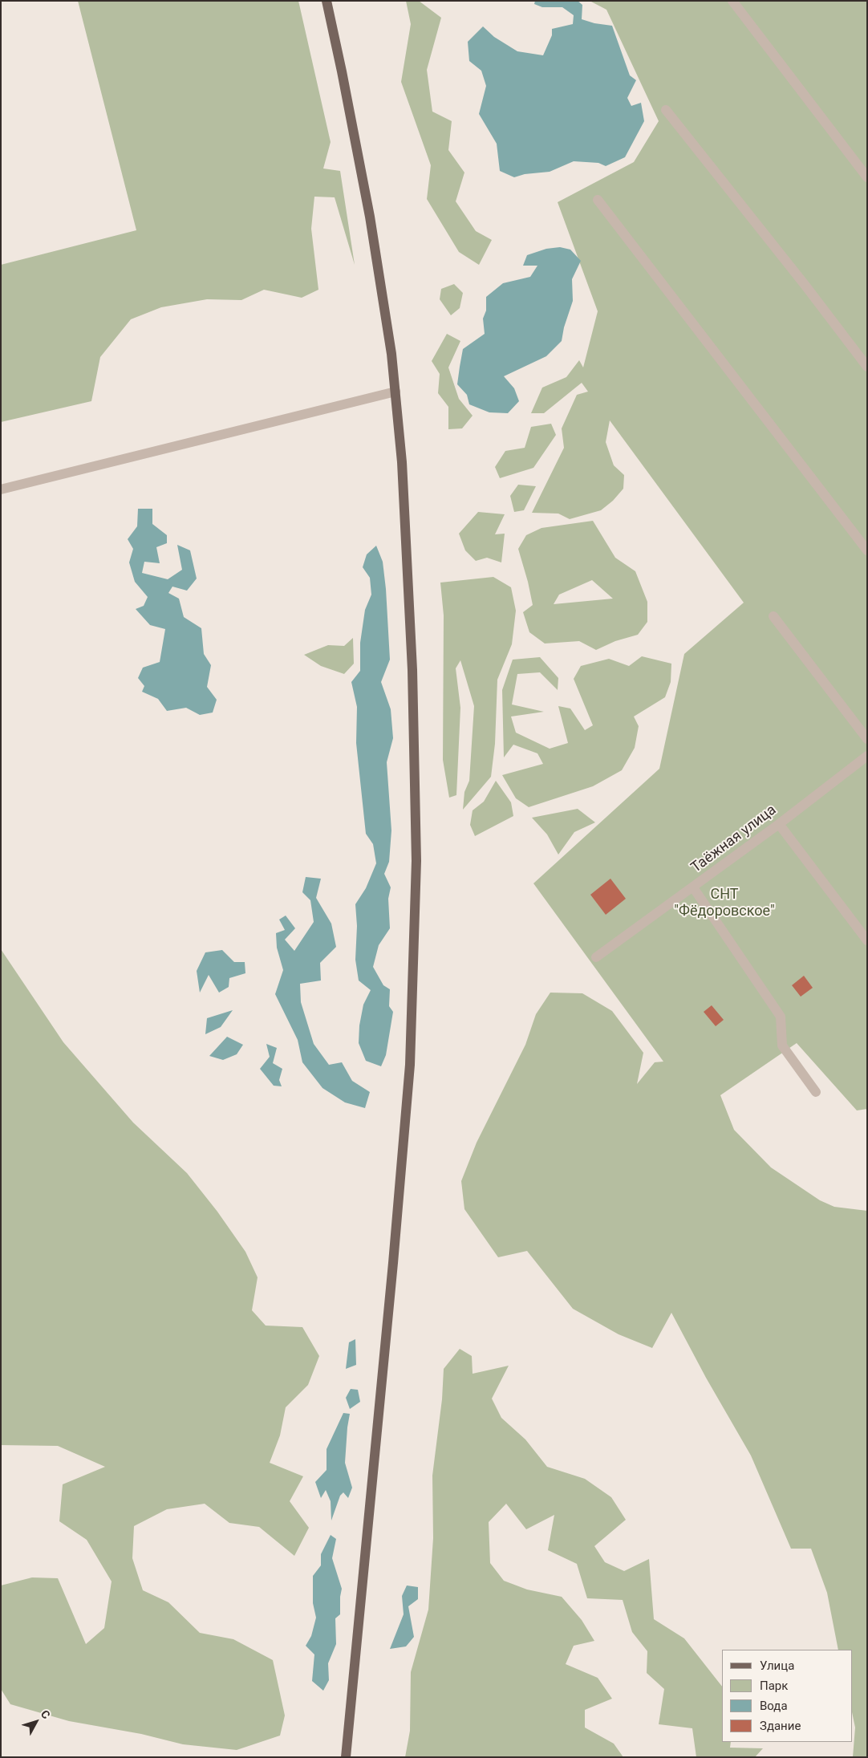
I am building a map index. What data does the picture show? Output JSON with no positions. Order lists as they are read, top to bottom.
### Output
{
  "streets": {
    "street": ["Таёжная улица"]
  },
  "parks": ["СНТ \"Фёдоровское\""],
  "legend": [
    "Улица",
    "Парк",
    "Вода",
    "Здание"
  ],
  "north": "top right"
}
